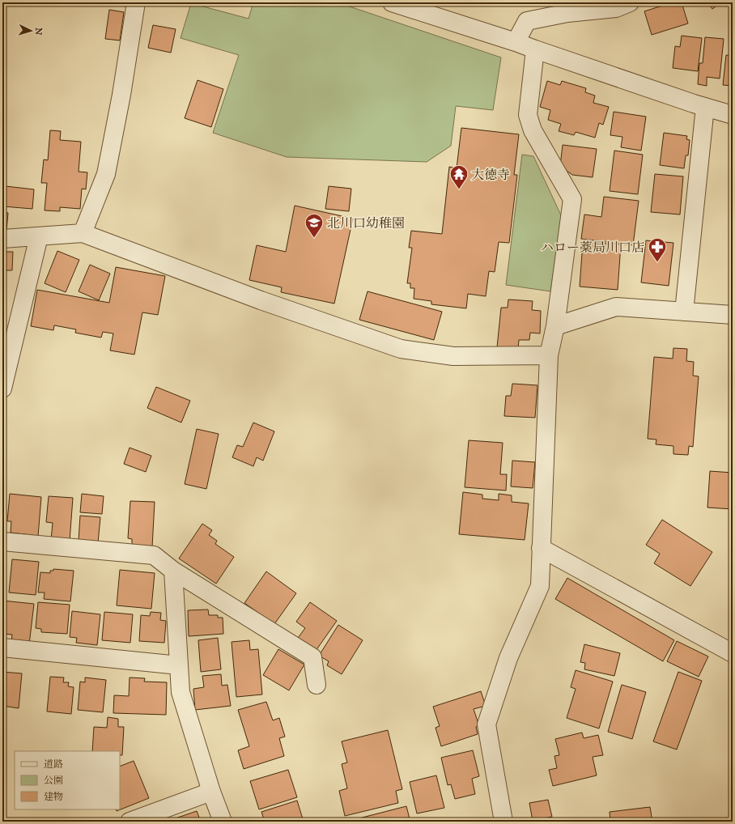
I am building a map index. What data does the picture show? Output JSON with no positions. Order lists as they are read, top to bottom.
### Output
{
  "places": {
    "temple": ["大徳寺"],
    "school or university": ["北川口幼稚園"],
    "pharmacy": ["ハロー薬局川口店"]
  },
  "legend": ["道路", "公園", "建物"],
  "north": "right"
}
